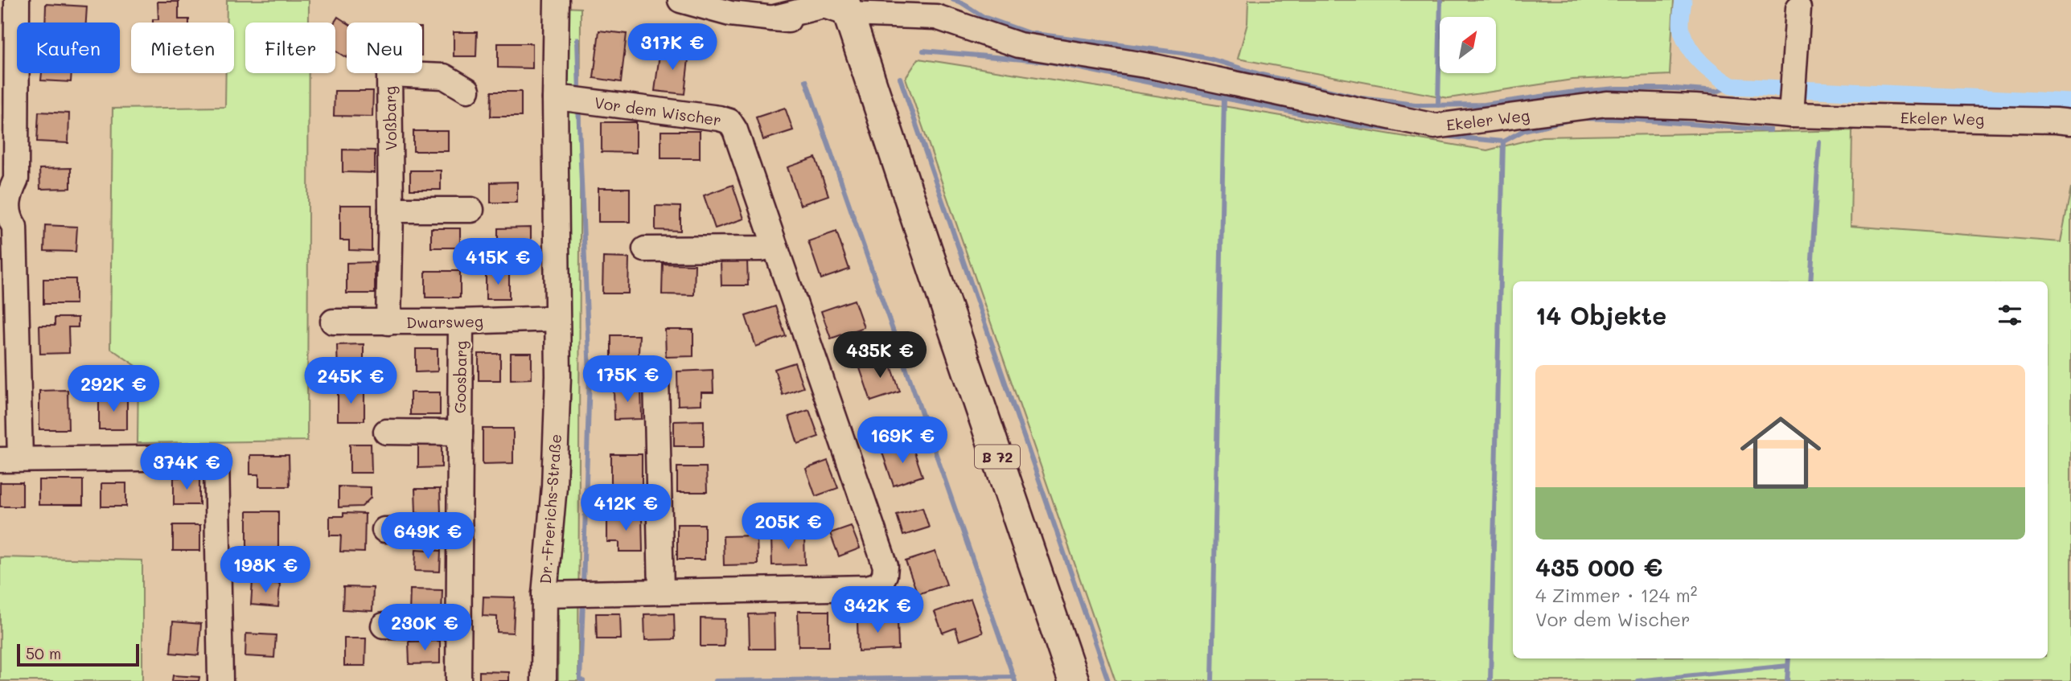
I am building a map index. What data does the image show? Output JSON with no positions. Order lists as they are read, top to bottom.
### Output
{
  "streets": {
    "main road": ["B 72"],
    "street": [
      "Vor dem Wischer",
      "Voßbarg",
      "Ekeler Weg",
      "Dwarsweg",
      "Goosbarg",
      "Dr.-Frerichs-Straße"
    ]
  },
  "crossings": [
    ["Vor dem Wischer", "Dr.-Frerichs-Straße"],
    ["Voßbarg", "Dwarsweg"],
    ["Ekeler Weg", "B 72"],
    ["Dwarsweg", "Goosbarg"],
    ["Dwarsweg", "Dr.-Frerichs-Straße"]
  ],
  "scale_bar": "50 m",
  "north": "top right",
  "page": {
    "chip": [
      "Kaufen",
      "Mieten",
      "Filter",
      "Neu"
    ],
    "price": [
      "317K €",
      "415K €",
      "435K €",
      "175K €",
      "245K €",
      "292K €",
      "169K €",
      "374K €",
      "412K €",
      "205K €",
      "649K €",
      "198K €",
      "342K €",
      "230K €"
    ],
    "heading": "14 Objekte",
    "list": [
      {
        "name": "435 000 €",
        "note": "4 Zimmer · 124 m² · Vor dem Wischer"
      }
    ],
    "scale": "50 m"
  }
}
